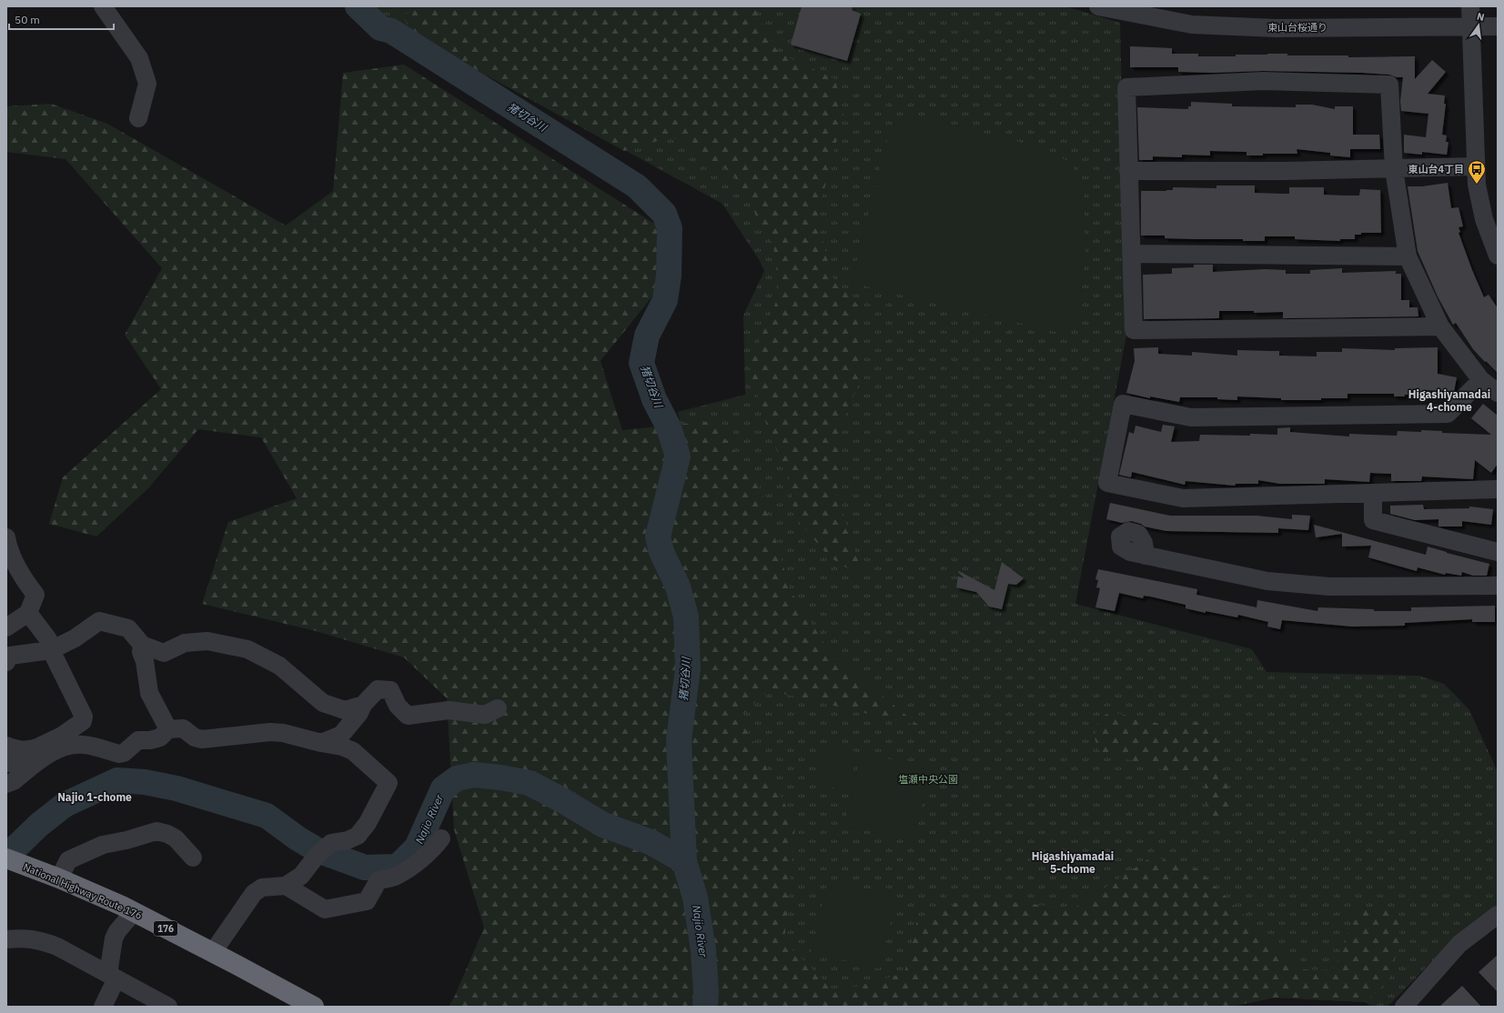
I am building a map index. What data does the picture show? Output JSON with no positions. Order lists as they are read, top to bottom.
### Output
{
  "streets": {
    "highway": ["National Highway Route 176", "176"],
    "street": ["東山台桜通り"]
  },
  "districts": ["Higashiyamadai 4-chome", "Najio 1-chome", "Higashiyamadai 5-chome"],
  "water": ["猪切谷川", "Najio River"],
  "parks": ["塩瀬中央公園"],
  "places": {
    "bus stop": ["東山台4丁目"]
  },
  "scale_bar": "50 m",
  "north": "top"
}
